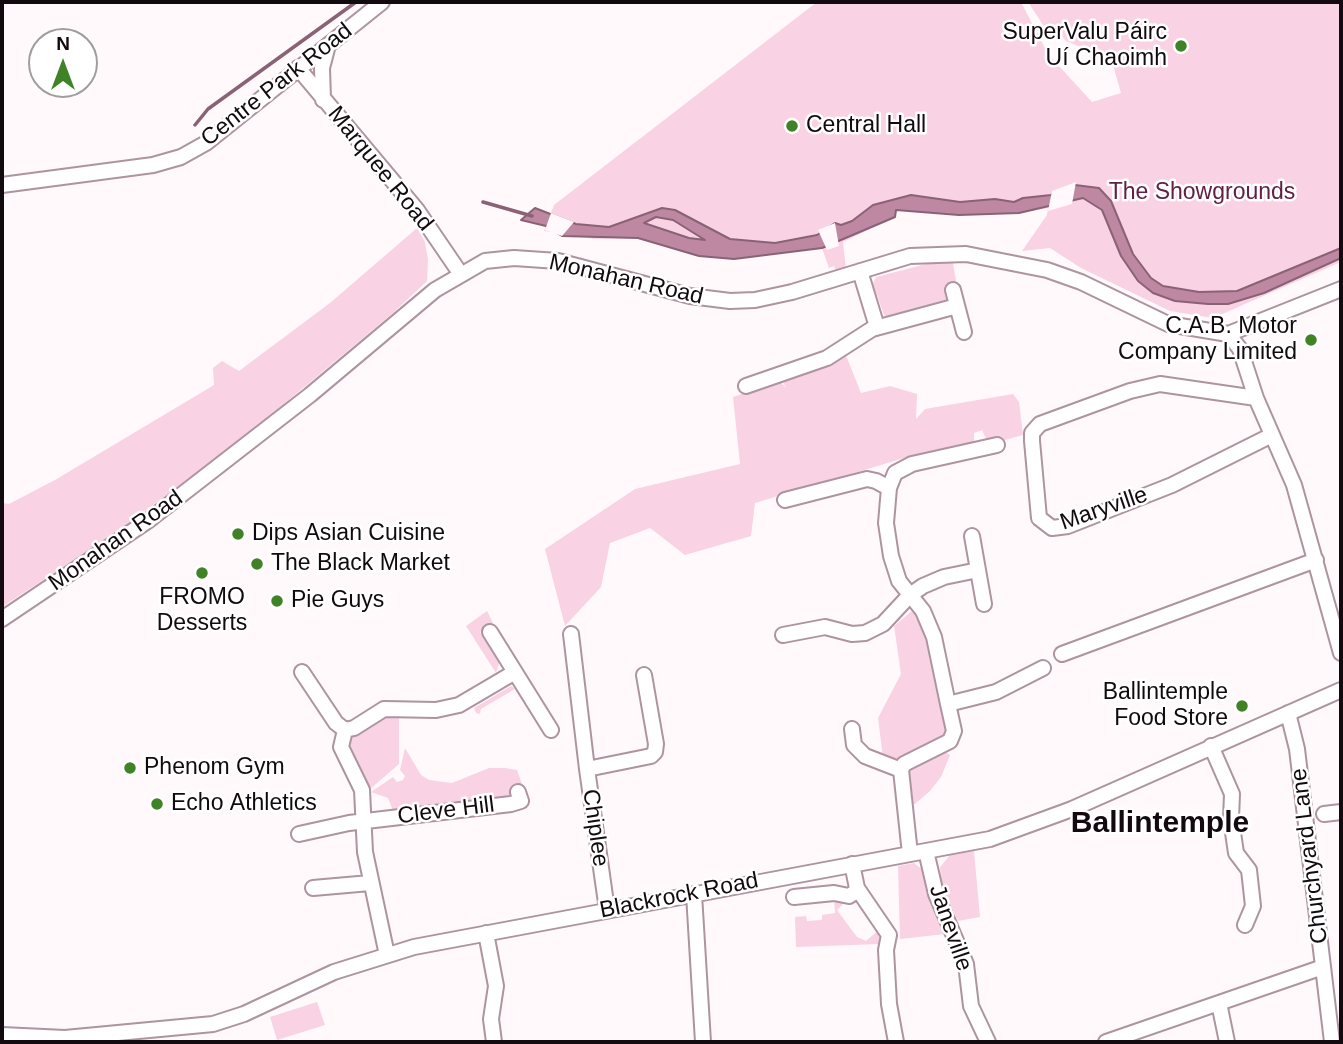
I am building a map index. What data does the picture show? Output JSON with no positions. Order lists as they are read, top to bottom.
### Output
{
  "streets": {
    "street": [
      "Centre Park Road",
      "Marquee Road",
      "Monahan Road",
      "Maryville",
      "Cleve Hill",
      "Chiplee",
      "Churchyard Lane",
      "Blackrock Road",
      "Janeville"
    ]
  },
  "crossings": [
    ["Centre Park Road", "Marquee Road"],
    ["Marquee Road", "Monahan Road"],
    ["Chiplee", "Blackrock Road"],
    ["Churchyard Lane", "Blackrock Road"],
    ["Blackrock Road", "Janeville"]
  ],
  "districts": ["Ballintemple"],
  "parks": ["The Showgrounds"],
  "places": [
    "SuperValu Páirc Uí Chaoimh",
    "Central Hall",
    "C.A.B. Motor Company Limited",
    "Dips Asian Cuisine",
    "The Black Market",
    "FROMO Desserts",
    "Pie Guys",
    "Ballintemple Food Store",
    "Phenom Gym",
    "Echo Athletics"
  ],
  "north": "top"
}
